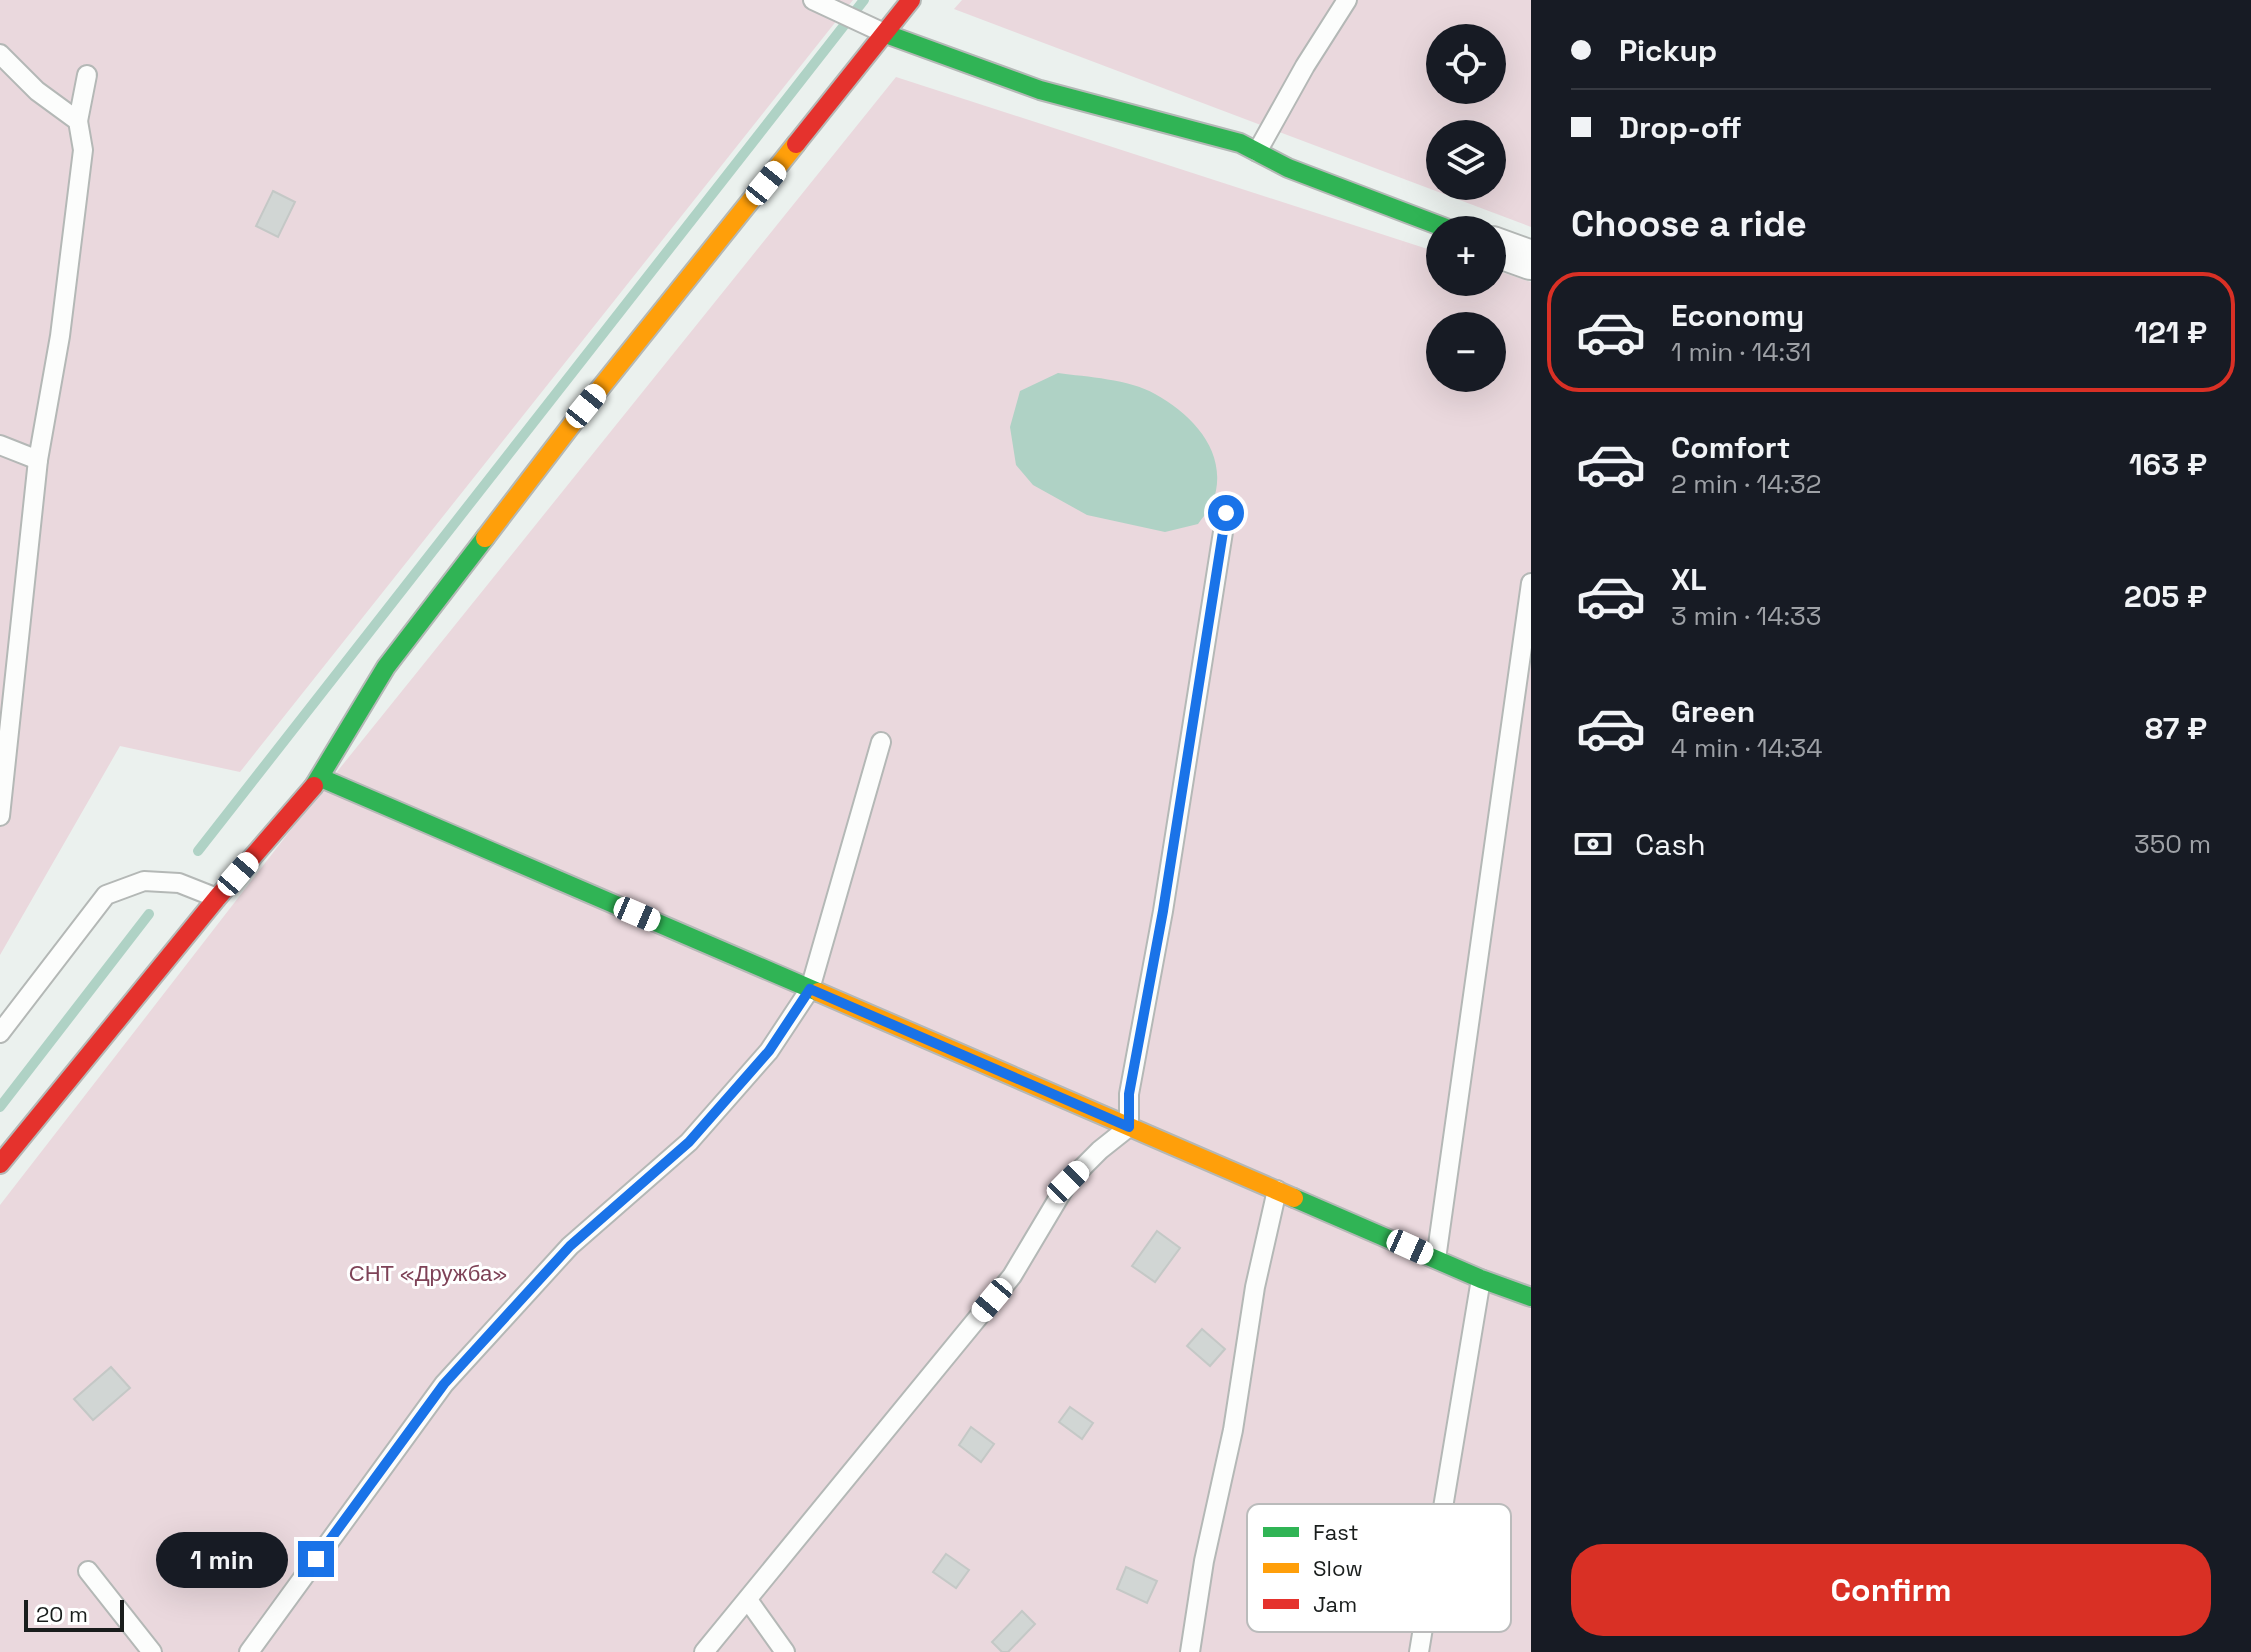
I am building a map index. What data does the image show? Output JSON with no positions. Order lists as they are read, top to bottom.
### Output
{
  "parks": ["СНТ «Дружба»"],
  "legend": ["Fast", "Slow", "Jam"],
  "scale_bar": "20 m",
  "page": {
    "banner": ["Pickup", "Drop-off"],
    "map_buttons": ["+", "−"],
    "heading": "Choose a ride",
    "list": [
      {
        "name": "Economy",
        "note": "1 min · 14:31",
        "value": "121 ₽"
      },
      {
        "name": "Comfort",
        "note": "2 min · 14:32",
        "value": "163 ₽"
      },
      {
        "name": "XL",
        "note": "3 min · 14:33",
        "value": "205 ₽"
      },
      {
        "name": "Green",
        "note": "4 min · 14:34",
        "value": "87 ₽"
      }
    ],
    "pay": ["Cash", "350 m"],
    "buttons": "Confirm",
    "bubble": "1 min",
    "scale": "20 m"
  }
}
